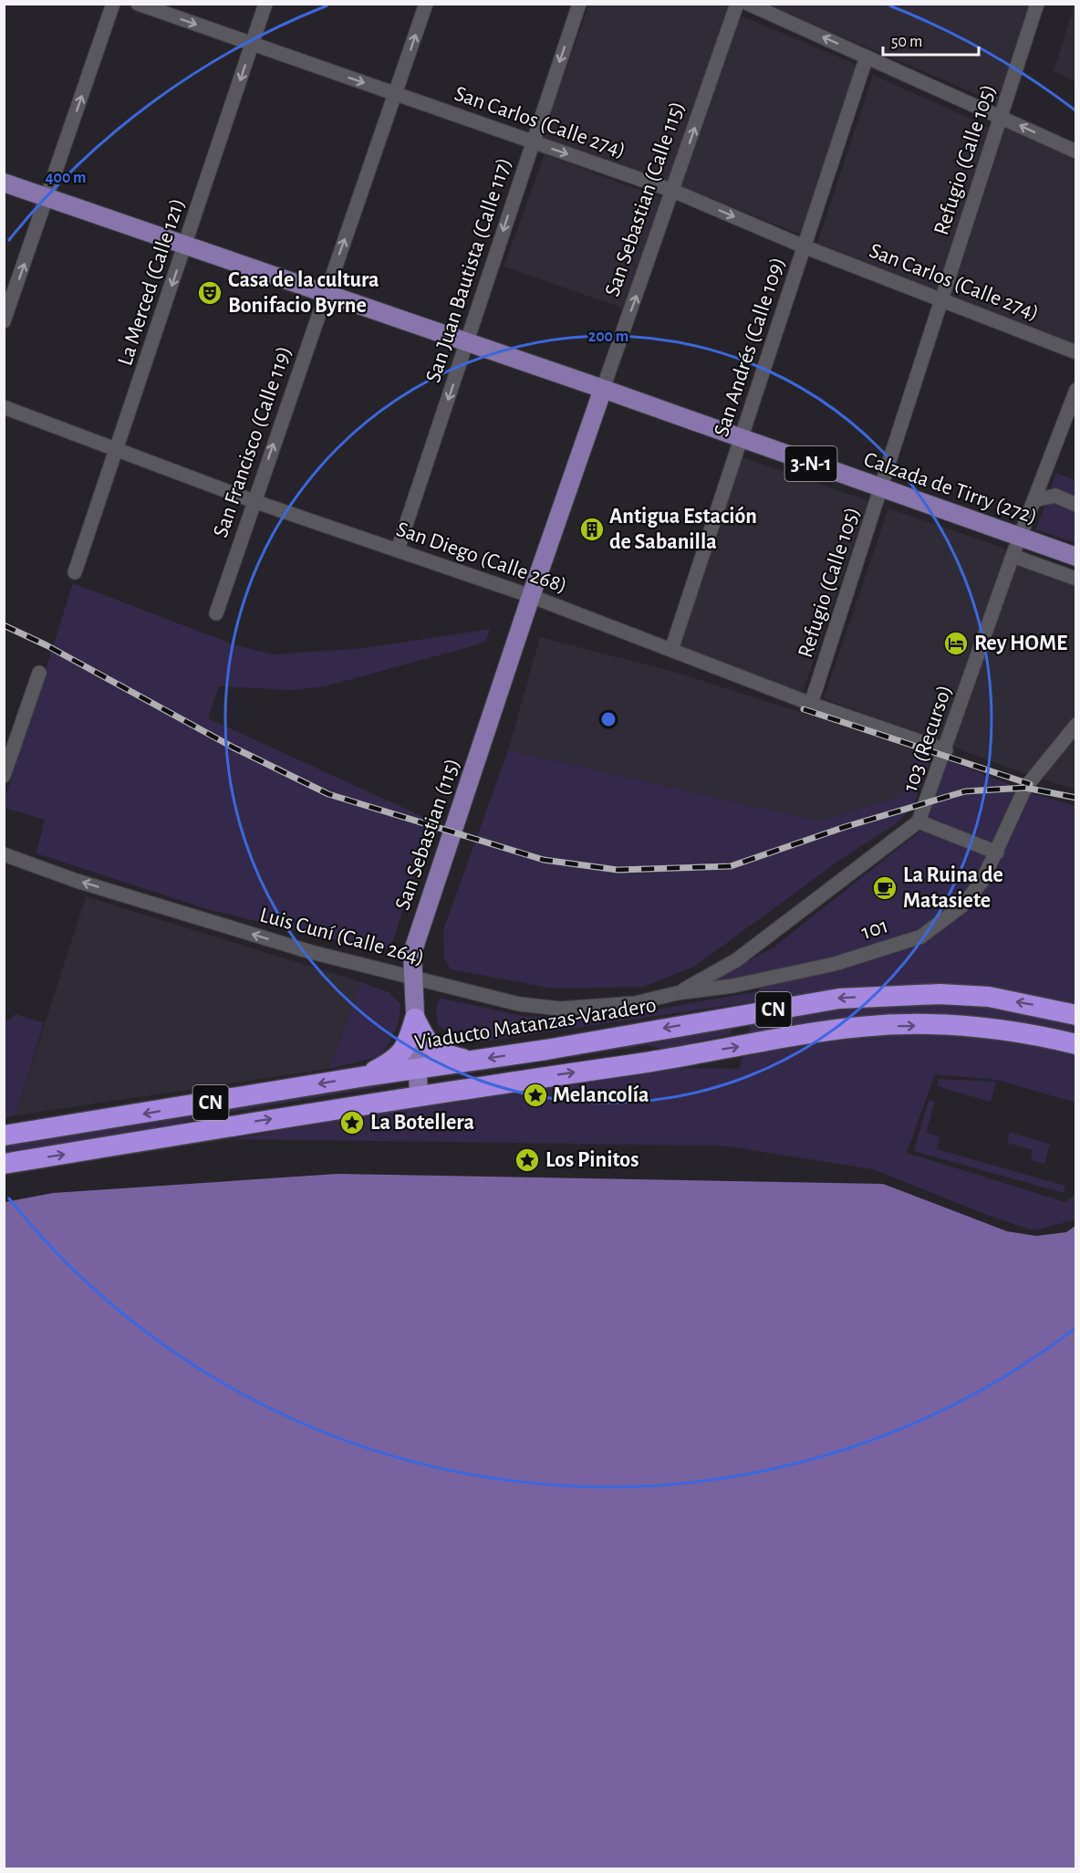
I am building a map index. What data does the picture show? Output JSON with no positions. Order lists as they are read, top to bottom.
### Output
{
  "streets": {
    "highway": ["CN", "Viaducto Matanzas-Varadero"],
    "main road": [
      "San Sebastian (Calle 115)",
      "3-N-1",
      "Calzada de Tirry (272)",
      "San Sebastian (115)"
    ],
    "street": [
      "San Carlos (Calle 274)",
      "Refugio (Calle 105)",
      "San Juan Bautista (Calle 117)",
      "La Merced (Calle 121)",
      "San Andrés (Calle 109)",
      "San Francisco (Calle 119)",
      "San Diego (Calle 268)",
      "103 (Recurso)",
      "101",
      "Luis Cuní (Calle 264)"
    ]
  },
  "crossings": [
    ["San Carlos (Calle 274)", "Refugio (Calle 105)"],
    ["San Carlos (Calle 274)", "San Sebastian (Calle 115)"],
    ["San Carlos (Calle 274)", "San Juan Bautista (Calle 117)"],
    ["San Carlos (Calle 274)", "La Merced (Calle 121)"],
    ["San Carlos (Calle 274)", "San Andrés (Calle 109)"],
    ["San Carlos (Calle 274)", "San Francisco (Calle 119)"],
    ["Refugio (Calle 105)", "Calzada de Tirry (272)"],
    ["Refugio (Calle 105)", "San Diego (Calle 268)"],
    ["San Sebastian (Calle 115)", "Calzada de Tirry (272)"],
    ["San Sebastian (Calle 115)", "San Diego (Calle 268)"],
    ["San Sebastian (Calle 115)", "San Sebastian (115)"],
    ["San Juan Bautista (Calle 117)", "Calzada de Tirry (272)"],
    ["San Juan Bautista (Calle 117)", "San Diego (Calle 268)"],
    ["La Merced (Calle 121)", "Calzada de Tirry (272)"],
    ["La Merced (Calle 121)", "San Diego (Calle 268)"],
    ["San Andrés (Calle 109)", "Calzada de Tirry (272)"],
    ["San Andrés (Calle 109)", "San Diego (Calle 268)"],
    ["San Francisco (Calle 119)", "Calzada de Tirry (272)"],
    ["San Francisco (Calle 119)", "San Diego (Calle 268)"],
    ["Calzada de Tirry (272)", "103 (Recurso)"],
    ["San Diego (Calle 268)", "103 (Recurso)"],
    ["San Diego (Calle 268)", "San Sebastian (115)"],
    ["103 (Recurso)", "101"],
    ["103 (Recurso)", "Luis Cuní (Calle 264)"],
    ["San Sebastian (115)", "Luis Cuní (Calle 264)"],
    ["San Sebastian (115)", "CN"],
    ["San Sebastian (115)", "Viaducto Matanzas-Varadero"],
    ["101", "Luis Cuní (Calle 264)"]
  ],
  "one_way": [
    "San Carlos (Calle 274)",
    "San Sebastian (Calle 115)",
    "San Juan Bautista (Calle 117)",
    "La Merced (Calle 121)",
    "San Francisco (Calle 119)",
    "Luis Cuní (Calle 264)"
  ],
  "places": {
    "theatre": ["Casa de la cultura Bonifacio Byrne"],
    "building": ["Antigua Estación de Sabanilla"],
    "hotel": ["Rey HOME"],
    "cafe": ["La Ruina de Matasiete"],
    "place": ["Melancolía", "La Botellera", "Los Pinitos"]
  },
  "scale_bar": "50 m",
  "rings": ["400 m", "200 m"]
}
